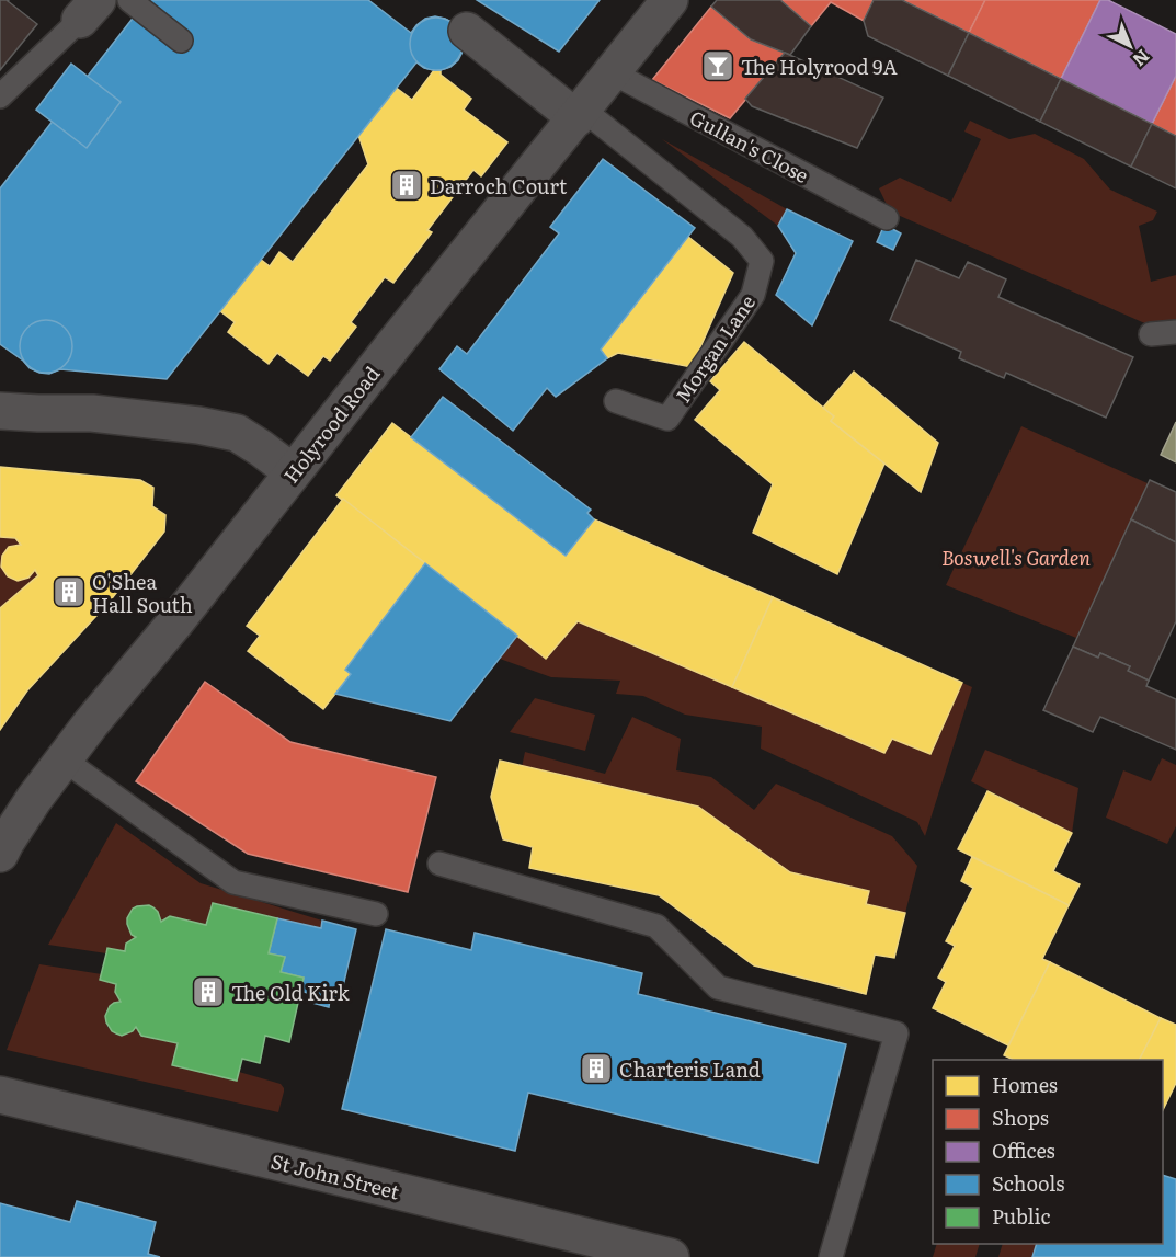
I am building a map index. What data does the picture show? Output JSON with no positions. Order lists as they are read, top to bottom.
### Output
{
  "streets": {
    "street": ["Holyrood Road", "St John Street"],
    "lane": ["Gullan's Close", "Morgan Lane"]
  },
  "crossings": [
    ["Gullan's Close", "Holyrood Road"],
    ["Morgan Lane", "Holyrood Road"]
  ],
  "parks": ["Boswell's Garden"],
  "places": {
    "bar": ["The Holyrood 9A"],
    "building": [
      "Darroch Court",
      "O'Shea Hall South",
      "The Old Kirk",
      "Charteris Land"
    ]
  },
  "legend": [
    "Homes",
    "Shops",
    "Offices",
    "Schools",
    "Public"
  ],
  "north": "bottom right"
}
